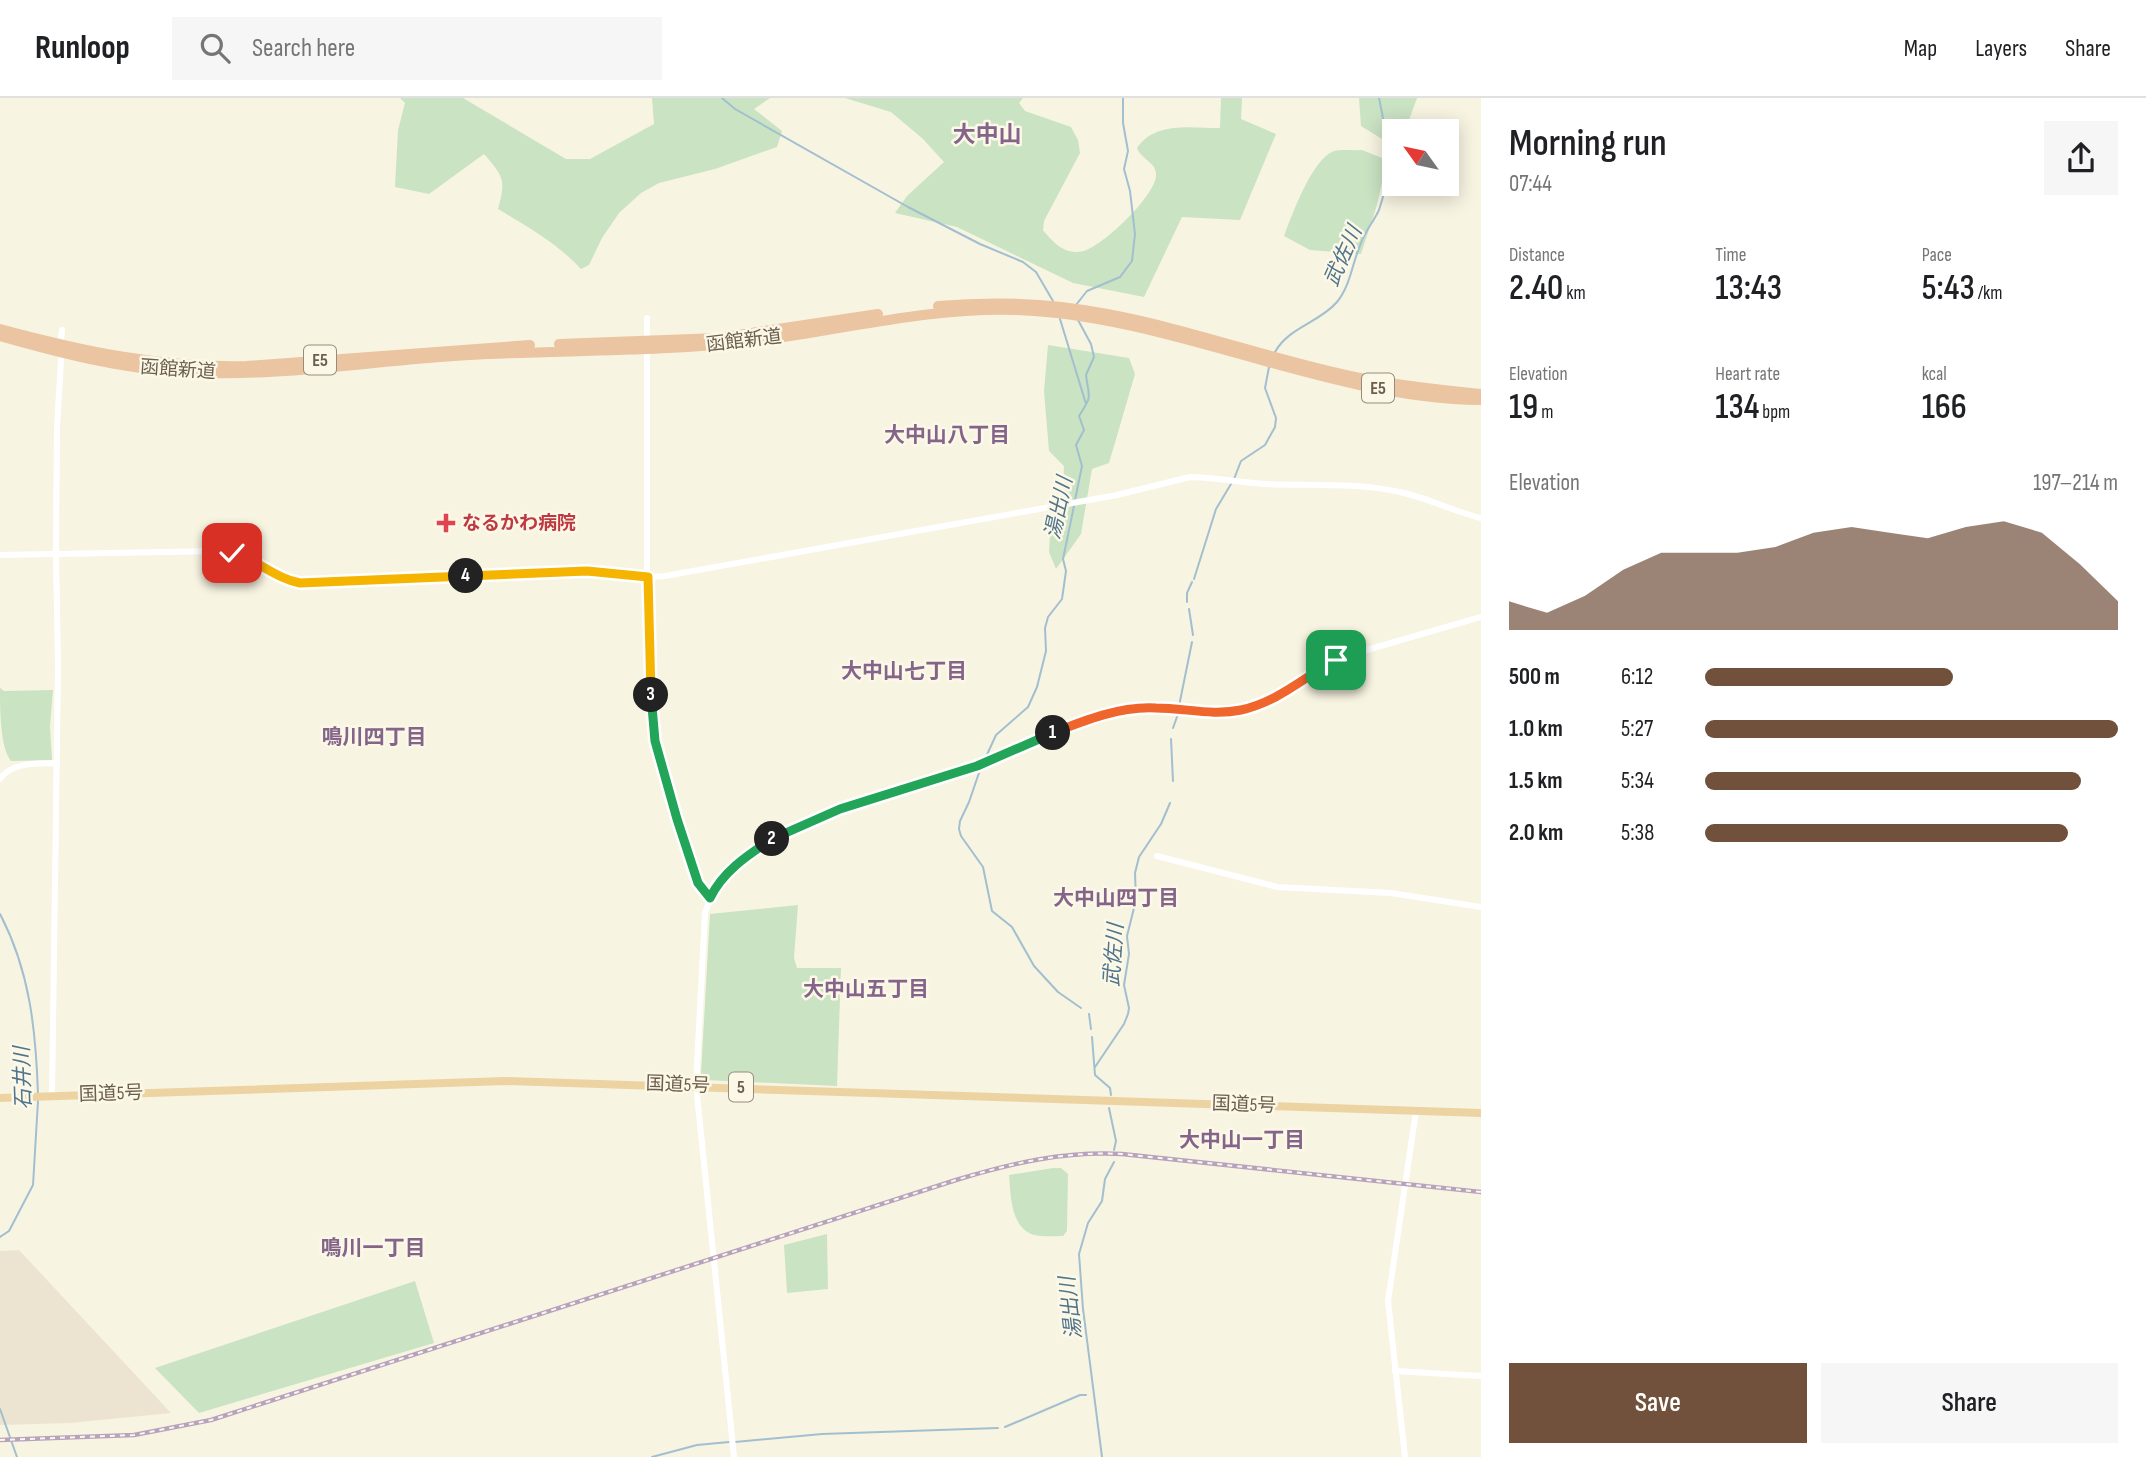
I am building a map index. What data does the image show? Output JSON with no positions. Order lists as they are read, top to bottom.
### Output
{
  "streets": {
    "highway": [
      "函館新道",
      "E5",
      "国道5号",
      "5"
    ]
  },
  "districts": [
    "大中山",
    "大中山八丁目",
    "大中山七丁目",
    "鳴川四丁目",
    "大中山四丁目",
    "大中山五丁目",
    "大中山一丁目",
    "鳴川一丁目"
  ],
  "water": ["武佐川", "湯出川", "石井川"],
  "places": {
    "health": ["なるかわ病院"]
  },
  "north": "top left",
  "page": {
    "header": "Runloop",
    "search": "Search here",
    "nav": ["Map", "Layers", "Share"],
    "heading": ["Morning run", "07:44"],
    "stats": [
      ["Distance", "2.40 km"],
      ["Time", "13:43"],
      ["Pace", "5:43 /km"],
      ["Elevation", "19 m"],
      ["Heart rate", "134 bpm"],
      ["kcal", "166"]
    ],
    "chart": ["Elevation", "197–214 m"],
    "pins": [
      "4",
      "3",
      "1",
      "2"
    ],
    "list": [
      {
        "name": "500 m",
        "note": "6:12"
      },
      {
        "name": "1.0 km",
        "note": "5:27"
      },
      {
        "name": "1.5 km",
        "note": "5:34"
      },
      {
        "name": "2.0 km",
        "note": "5:38"
      }
    ],
    "buttons": ["Save", "Share"]
  }
}
